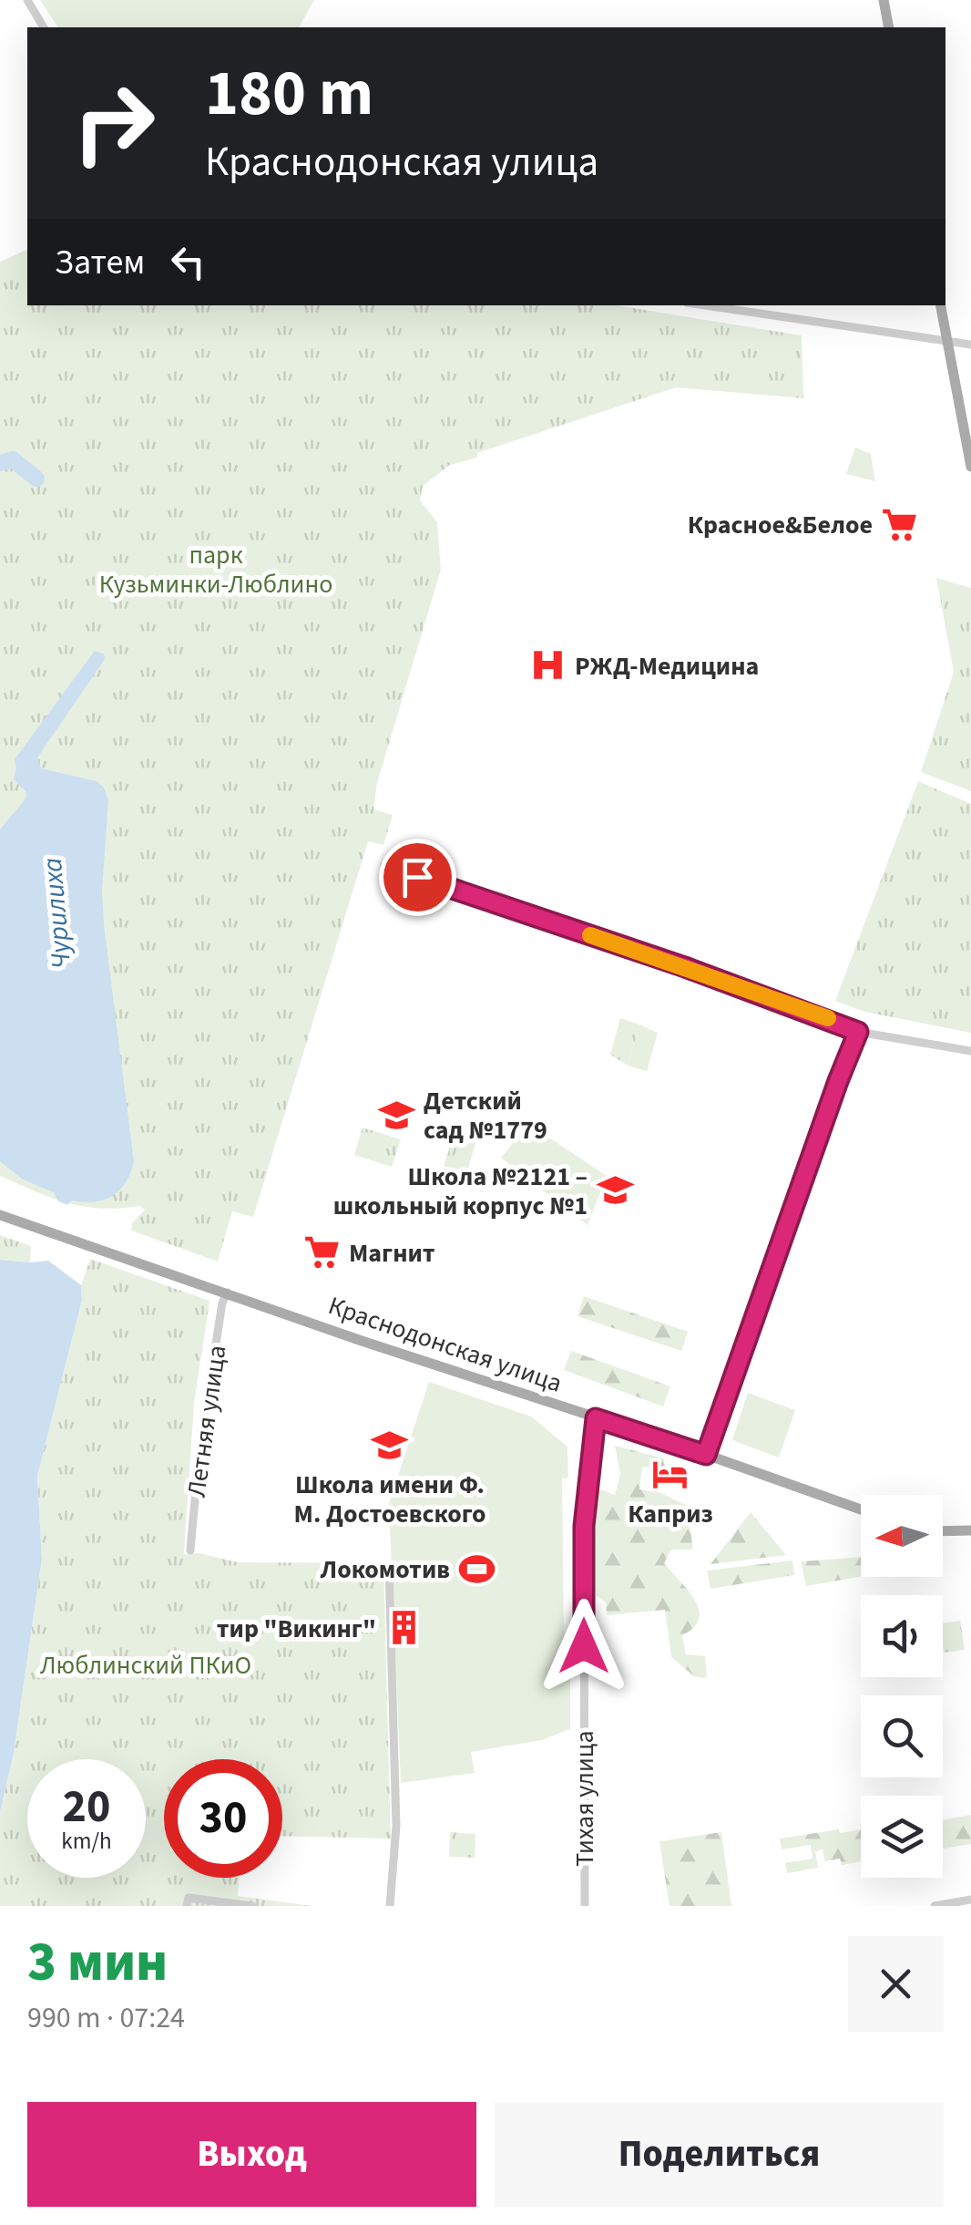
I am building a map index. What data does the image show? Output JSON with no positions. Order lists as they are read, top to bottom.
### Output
{
  "streets": {
    "main road": ["Краснодонская улица"],
    "street": ["Летняя улица", "Тихая улица"]
  },
  "crossings": [
    ["Краснодонская улица", "Летняя улица"],
    ["Краснодонская улица", "Тихая улица"]
  ],
  "water": ["Чурилиха"],
  "parks": ["парк Кузьминки-Люблино", "Люблинский ПКиО"],
  "places": {
    "supermarket": ["Красное&Белое", "Магнит"],
    "hospital": ["РЖД-Медицина"],
    "school or university": ["Детский сад №1779", "Школа №2121 – школьный корпус №1", "Школа имени Ф. М. Достоевского"],
    "hotel": ["Каприз"],
    "sports": ["Локомотив"],
    "building": ["тир \"Викинг\""]
  },
  "north": "left",
  "page": {
    "turn": ["180 m", "Краснодонская улица"],
    "then": "Затем",
    "speed": "20 km/h",
    "limit": "30",
    "heading": ["3 мин", "990 m · 07:24"],
    "buttons": ["Выход", "Поделиться"]
  }
}
